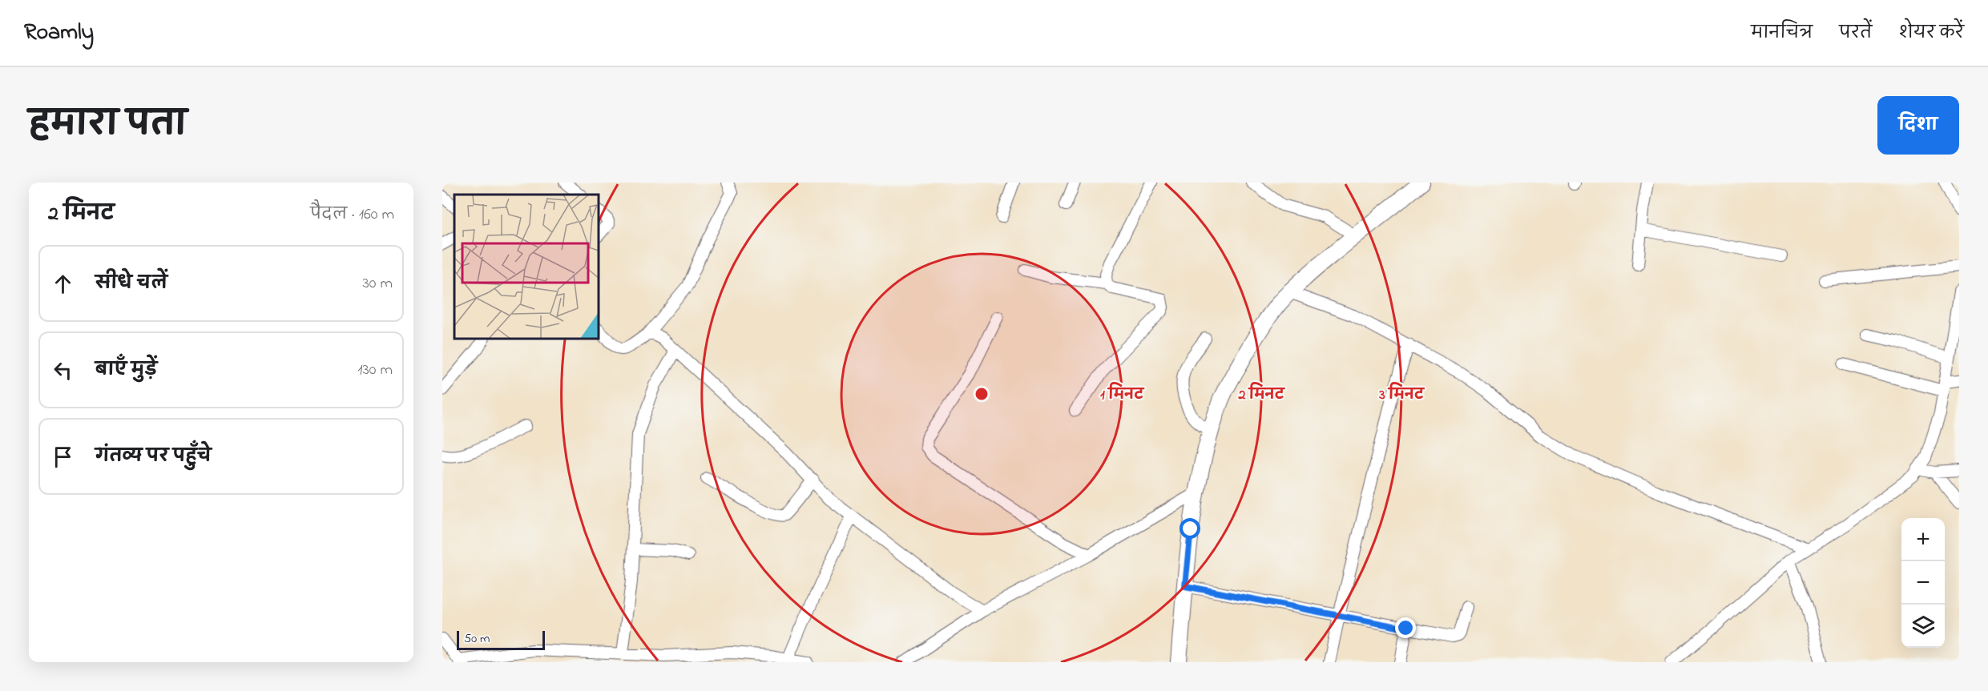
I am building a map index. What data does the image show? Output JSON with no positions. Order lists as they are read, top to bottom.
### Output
{
  "scale_bar": "50 m",
  "page": {
    "header": "Roamly",
    "nav": ["मानचित्र", "परतें", "शेयर करें"],
    "title": "हमारा पता",
    "buttons": "दिशा",
    "heading": ["2 मिनट", "पैदल · 160 m"],
    "list": [
      ["सीधे चलें", "30 m"],
      ["बाएँ मुड़ें", "130 m"],
      "गंतव्य पर पहुँचे"
    ],
    "map_buttons": ["+", "−"],
    "scale": "50 m"
  },
  "rings": ["1 मिनट", "2 मिनट", "3 मिनट"]
}
